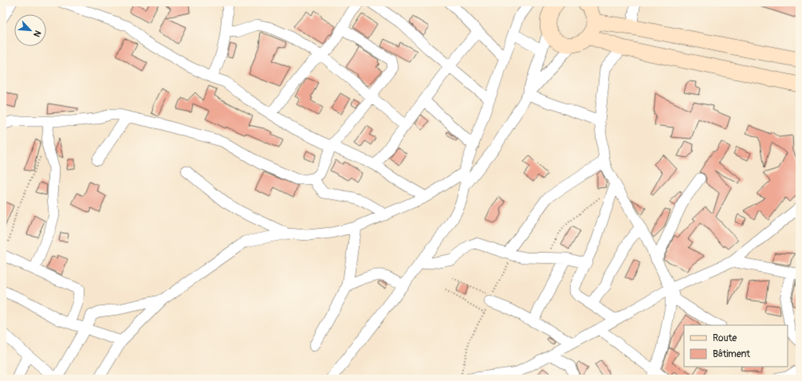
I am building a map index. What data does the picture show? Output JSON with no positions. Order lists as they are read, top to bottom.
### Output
{
  "legend": ["Route", "Bâtiment"],
  "north": "bottom right"
}
